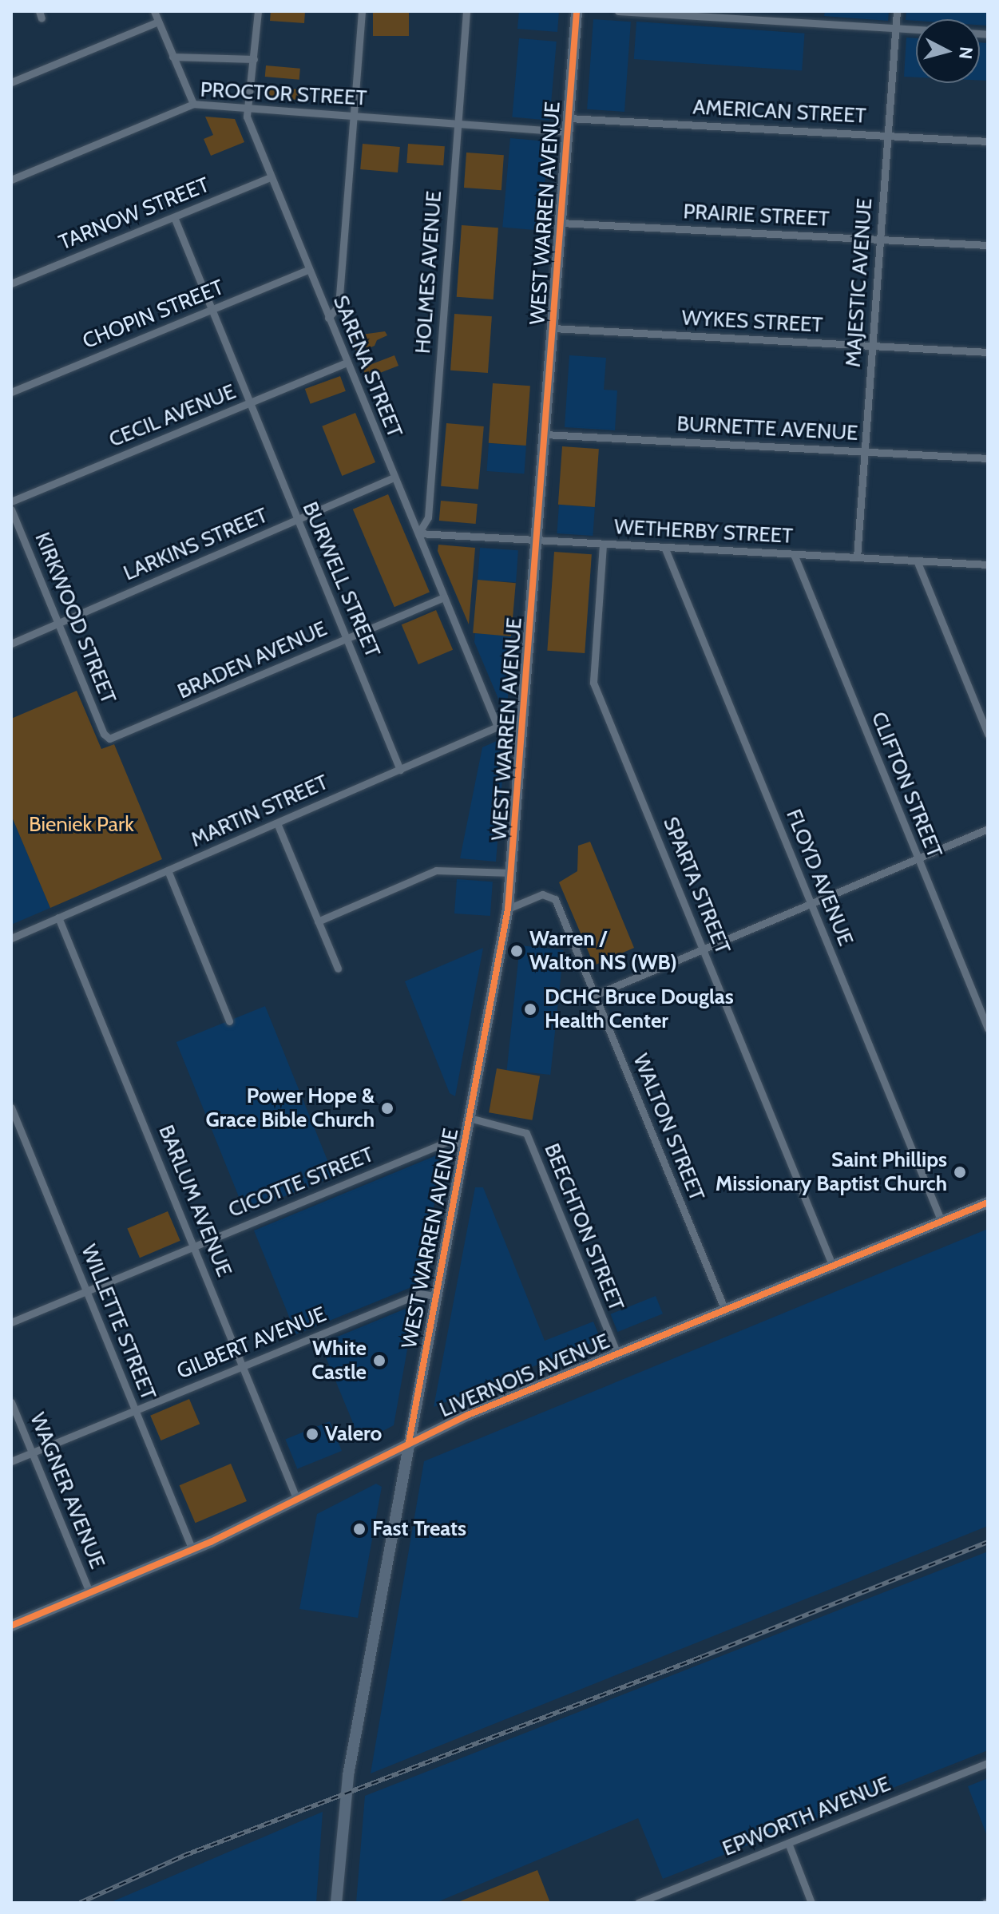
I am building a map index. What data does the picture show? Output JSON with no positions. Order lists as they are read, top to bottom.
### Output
{
  "streets": {
    "main road": ["WEST WARREN AVENUE", "LIVERNOIS AVENUE"],
    "street": [
      "PROCTOR STREET",
      "AMERICAN STREET",
      "TARNOW STREET",
      "PRAIRIE STREET",
      "HOLMES AVENUE",
      "MAJESTIC AVENUE",
      "CHOPIN STREET",
      "WYKES STREET",
      "SARENA STREET",
      "CECIL AVENUE",
      "BURNETTE AVENUE",
      "WETHERBY STREET",
      "LARKINS STREET",
      "BURWELL STREET",
      "KIRKWOOD STREET",
      "BRADEN AVENUE",
      "CLIFTON STREET",
      "MARTIN STREET",
      "FLOYD AVENUE",
      "SPARTA STREET",
      "WALTON STREET",
      "CICOTTE STREET",
      "BARLUM AVENUE",
      "BEECHTON STREET",
      "WILLETTE STREET",
      "GILBERT AVENUE",
      "WAGNER AVENUE",
      "EPWORTH AVENUE"
    ]
  },
  "crossings": [
    ["PROCTOR STREET", "WEST WARREN AVENUE"],
    ["PROCTOR STREET", "HOLMES AVENUE"],
    ["PROCTOR STREET", "SARENA STREET"],
    ["AMERICAN STREET", "WEST WARREN AVENUE"],
    ["AMERICAN STREET", "MAJESTIC AVENUE"],
    ["WEST WARREN AVENUE", "PRAIRIE STREET"],
    ["WEST WARREN AVENUE", "WYKES STREET"],
    ["WEST WARREN AVENUE", "BURNETTE AVENUE"],
    ["WEST WARREN AVENUE", "WETHERBY STREET"],
    ["WEST WARREN AVENUE", "MARTIN STREET"],
    ["WEST WARREN AVENUE", "WALTON STREET"],
    ["WEST WARREN AVENUE", "CICOTTE STREET"],
    ["WEST WARREN AVENUE", "BEECHTON STREET"],
    ["WEST WARREN AVENUE", "GILBERT AVENUE"],
    ["WEST WARREN AVENUE", "LIVERNOIS AVENUE"],
    ["TARNOW STREET", "SARENA STREET"],
    ["TARNOW STREET", "BURWELL STREET"],
    ["PRAIRIE STREET", "MAJESTIC AVENUE"],
    ["HOLMES AVENUE", "SARENA STREET"],
    ["HOLMES AVENUE", "WETHERBY STREET"],
    ["MAJESTIC AVENUE", "WYKES STREET"],
    ["MAJESTIC AVENUE", "BURNETTE AVENUE"],
    ["MAJESTIC AVENUE", "WETHERBY STREET"],
    ["CHOPIN STREET", "SARENA STREET"],
    ["CHOPIN STREET", "BURWELL STREET"],
    ["SARENA STREET", "CECIL AVENUE"],
    ["SARENA STREET", "WETHERBY STREET"],
    ["SARENA STREET", "LARKINS STREET"],
    ["SARENA STREET", "BRADEN AVENUE"],
    ["SARENA STREET", "MARTIN STREET"],
    ["CECIL AVENUE", "BURWELL STREET"],
    ["WETHERBY STREET", "CLIFTON STREET"],
    ["WETHERBY STREET", "FLOYD AVENUE"],
    ["WETHERBY STREET", "SPARTA STREET"],
    ["LARKINS STREET", "BURWELL STREET"],
    ["LARKINS STREET", "KIRKWOOD STREET"],
    ["BURWELL STREET", "BRADEN AVENUE"],
    ["BURWELL STREET", "MARTIN STREET"],
    ["KIRKWOOD STREET", "BRADEN AVENUE"],
    ["MARTIN STREET", "BARLUM AVENUE"],
    ["FLOYD AVENUE", "LIVERNOIS AVENUE"],
    ["SPARTA STREET", "LIVERNOIS AVENUE"],
    ["WALTON STREET", "LIVERNOIS AVENUE"],
    ["CICOTTE STREET", "BARLUM AVENUE"],
    ["CICOTTE STREET", "WILLETTE STREET"],
    ["BARLUM AVENUE", "GILBERT AVENUE"],
    ["BARLUM AVENUE", "LIVERNOIS AVENUE"],
    ["BEECHTON STREET", "LIVERNOIS AVENUE"],
    ["WILLETTE STREET", "GILBERT AVENUE"],
    ["WILLETTE STREET", "LIVERNOIS AVENUE"],
    ["GILBERT AVENUE", "WAGNER AVENUE"],
    ["LIVERNOIS AVENUE", "WAGNER AVENUE"]
  ],
  "parks": ["Bieniek Park"],
  "places": [
    "Warren / Walton NS (WB)",
    "DCHC Bruce Douglas Health Center",
    "Power Hope & Grace Bible Church",
    "Saint Phillips Missionary Baptist Church",
    "White Castle",
    "Valero",
    "Fast Treats"
  ],
  "north": "right"
}
